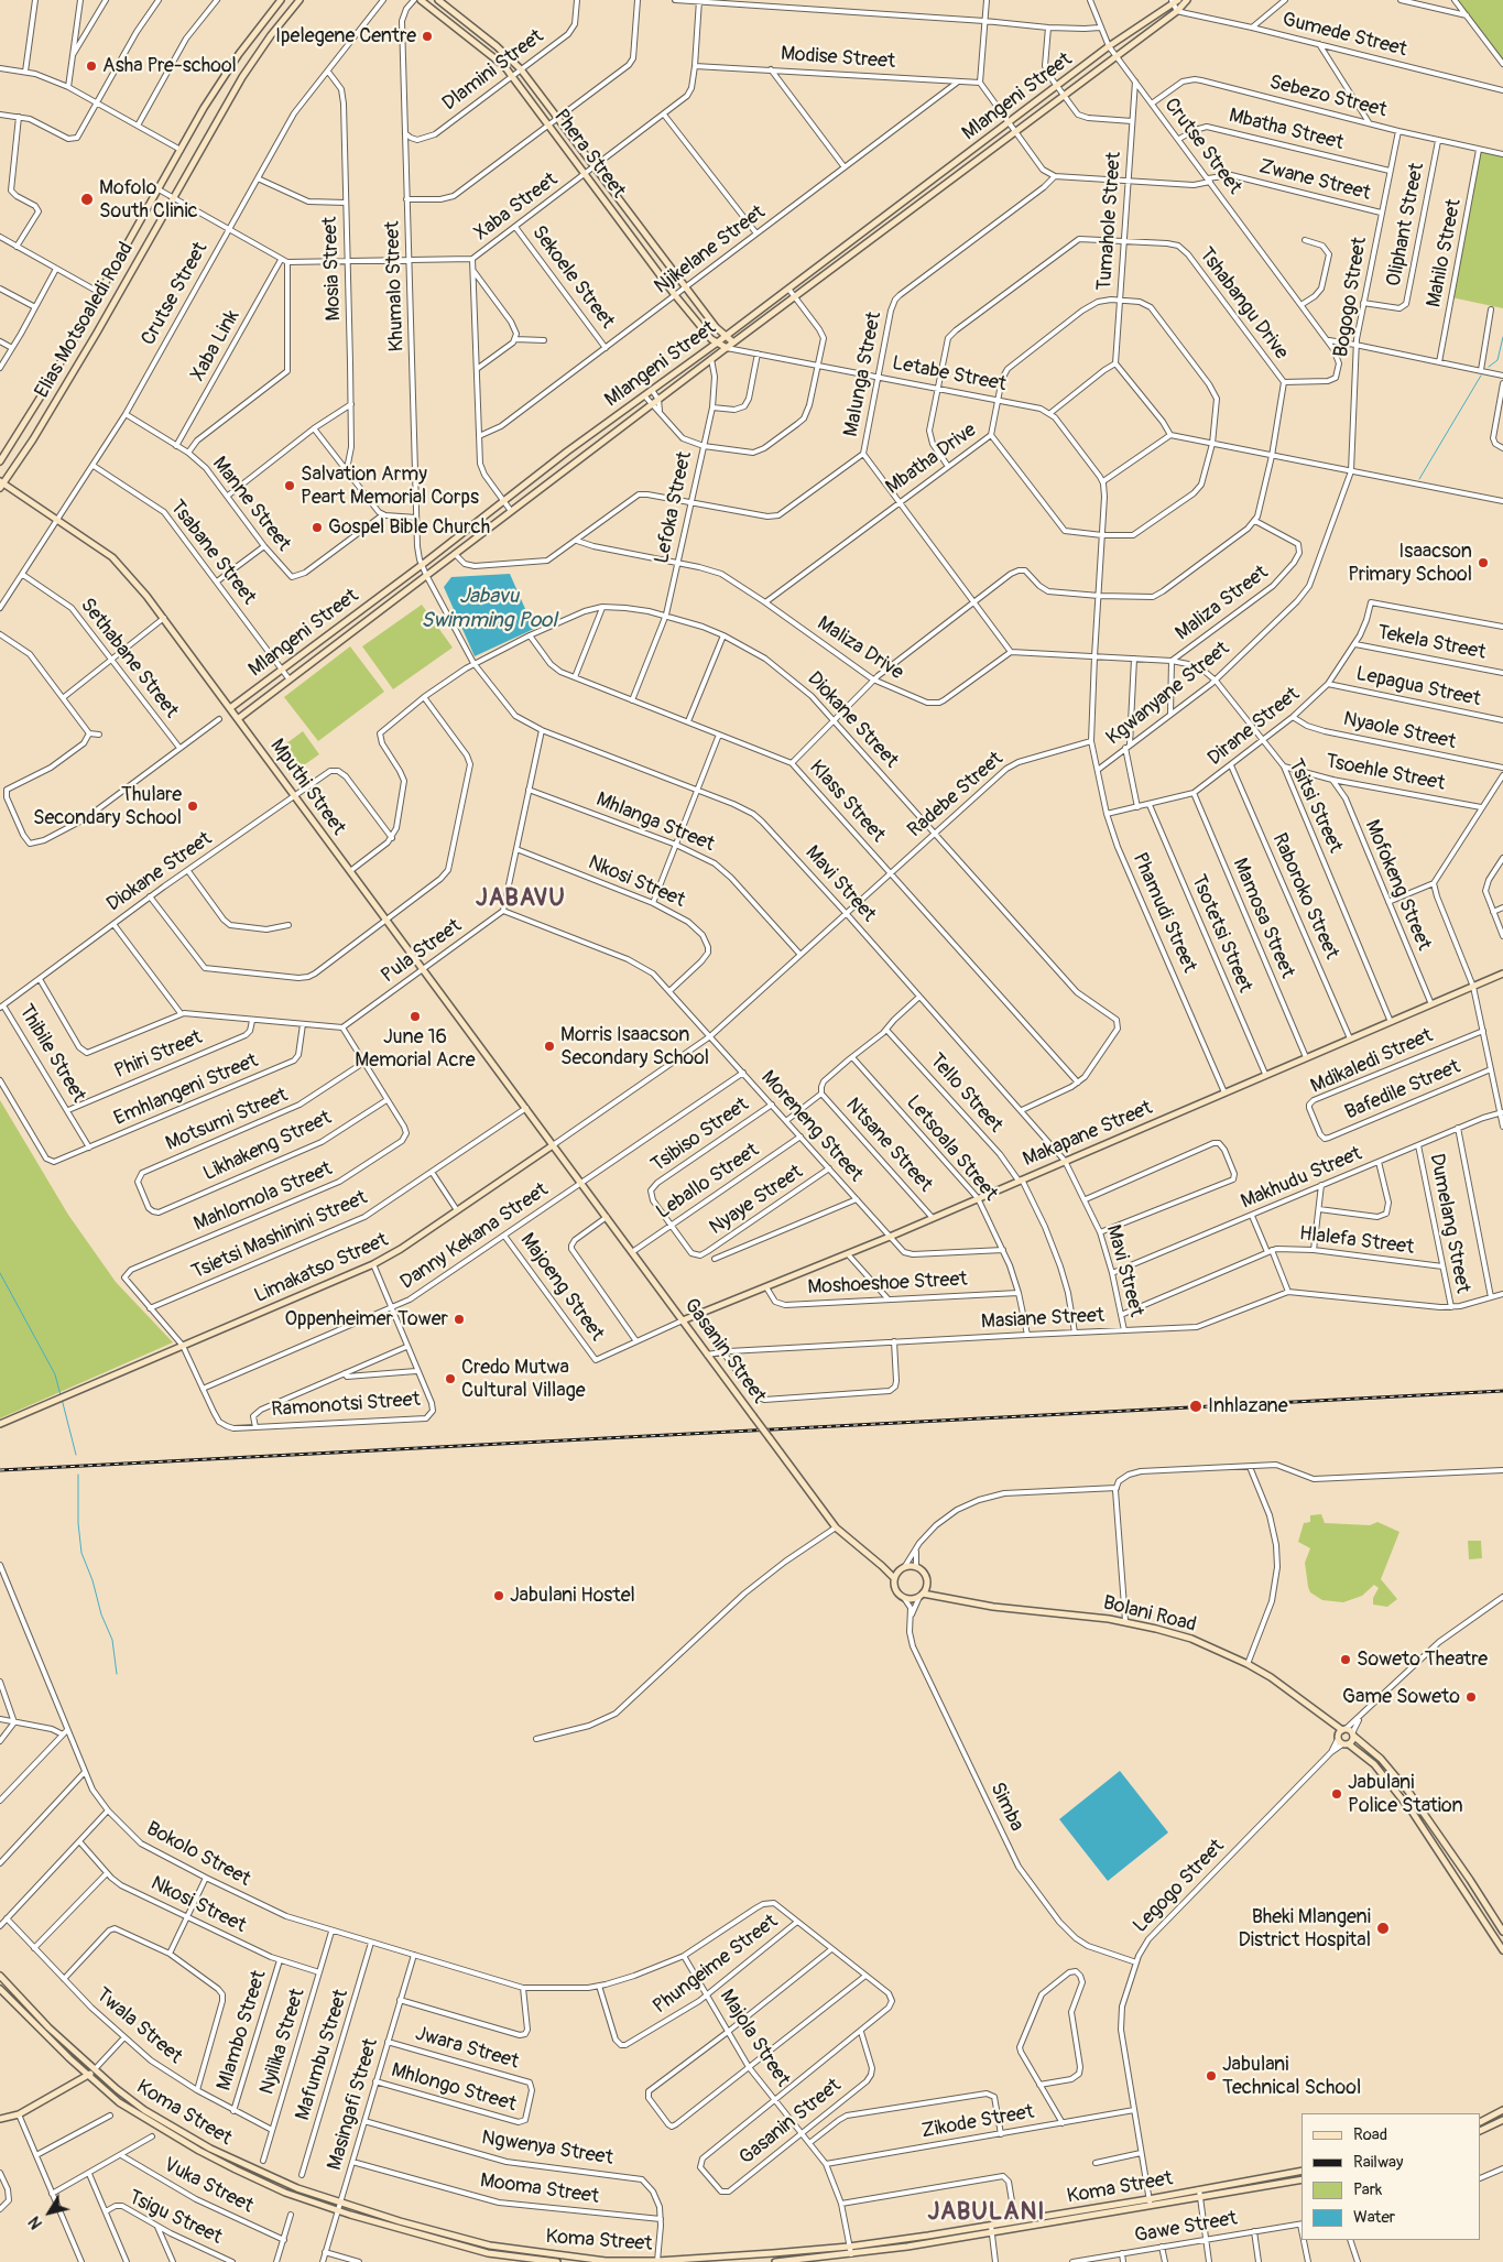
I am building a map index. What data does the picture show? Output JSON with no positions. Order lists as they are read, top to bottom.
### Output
{
  "streets": {
    "street": [
      "Gumede Street",
      "Modise Street",
      "Dlamini Street",
      "Mlangeni Street",
      "Sebezo Street",
      "Mbatha Street",
      "Crutse Street",
      "Phera Street",
      "Zwane Street",
      "Xaba Street",
      "Tumahole Street",
      "Oliphant Street",
      "Njikelane Street",
      "Mahilo Street",
      "Mosia Street",
      "Sekoele Street",
      "Khumalo Street",
      "Bogogo Street",
      "Tshabangu Drive",
      "Elias Motsoaledi Road",
      "Xaba Link",
      "Malunga Street",
      "Letabe Street",
      "Mbatha Drive",
      "Manne Street",
      "Lefoka Street",
      "Tsabane Street",
      "Maliza Street",
      "Tekela Street",
      "Maliza Drive",
      "Sethabane Street",
      "Lepagua Street",
      "Kgwanyane Street",
      "Diokane Street",
      "Dirane Street",
      "Nyaole Street",
      "Tsoehle Street",
      "Mputhi Street",
      "Radebe Street",
      "Klass Street",
      "Tsitsi Street",
      "Mhlanga Street",
      "Nkosi Street",
      "Mavi Street",
      "Mofokeng Street",
      "Raboroko Street",
      "Phamudi Street",
      "Mamosa Street",
      "Tsotetsi Street",
      "Pula Street",
      "Thibile Street",
      "Phiri Street",
      "Mdikaledi Street",
      "Emhlangeni Street",
      "Bafedile Street",
      "Tello Street",
      "Motsumi Street",
      "Moreneng Street",
      "Makapane Street",
      "Tsibiso Street",
      "Ntsane Street",
      "Likhakeng Street",
      "Letsoala Street",
      "Makhudu Street",
      "Leballo Street",
      "Mahlomola Street",
      "Nyaye Street",
      "Dumelang Street",
      "Tsietsi Mashinini Street",
      "Danny Kekana Street",
      "Hlalefa Street",
      "Limakatso Street",
      "Moshoeshoe Street",
      "Majoeng Street",
      "Masiane Street",
      "Gasanin Street",
      "Ramonotsi Street",
      "Bolani Road",
      "Simba",
      "Bokolo Street",
      "Legogo Street",
      "Phungeime Street",
      "Twala Street",
      "Mlambo Street",
      "Majola Street",
      "Nyilika Street",
      "Jwara Street",
      "Mafumbu Street",
      "Mhlongo Street",
      "Masingafi Street",
      "Koma Street",
      "Zikode Street",
      "Ngwenya Street",
      "Vuka Street",
      "Mooma Street",
      "Tsigu Street",
      "Gawe Street"
    ]
  },
  "crossings": [
    ["Gumede Street", "Mlangeni Street"],
    ["Modise Street", "Xaba Street"],
    ["Modise Street", "Njikelane Street"],
    ["Dlamini Street", "Phera Street"],
    ["Dlamini Street", "Khumalo Street"],
    ["Mlangeni Street", "Crutse Street"],
    ["Mlangeni Street", "Phera Street"],
    ["Mlangeni Street", "Khumalo Street"],
    ["Mlangeni Street", "Malunga Street"],
    ["Mlangeni Street", "Letabe Street"],
    ["Mlangeni Street", "Lefoka Street"],
    ["Mlangeni Street", "Tsabane Street"],
    ["Mlangeni Street", "Mputhi Street"],
    ["Mlangeni Street", "Mavi Street"],
    ["Sebezo Street", "Crutse Street"],
    ["Sebezo Street", "Oliphant Street"],
    ["Sebezo Street", "Mahilo Street"],
    ["Sebezo Street", "Bogogo Street"],
    ["Mbatha Street", "Crutse Street"],
    ["Mbatha Street", "Bogogo Street"],
    ["Crutse Street", "Zwane Street"],
    ["Crutse Street", "Xaba Street"],
    ["Crutse Street", "Tumahole Street"],
    ["Crutse Street", "Mosia Street"],
    ["Crutse Street", "Tshabangu Drive"],
    ["Crutse Street", "Manne Street"],
    ["Crutse Street", "Tsabane Street"],
    ["Crutse Street", "Sethabane Street"],
    ["Crutse Street", "Mputhi Street"],
    ["Phera Street", "Xaba Street"],
    ["Phera Street", "Njikelane Street"],
    ["Phera Street", "Letabe Street"],
    ["Zwane Street", "Bogogo Street"],
    ["Xaba Street", "Mosia Street"],
    ["Xaba Street", "Sekoele Street"],
    ["Xaba Street", "Khumalo Street"],
    ["Xaba Street", "Elias Motsoaledi Road"],
    ["Xaba Street", "Xaba Link"],
    ["Tumahole Street", "Tshabangu Drive"],
    ["Tumahole Street", "Mbatha Drive"],
    ["Oliphant Street", "Bogogo Street"],
    ["Njikelane Street", "Sekoele Street"],
    ["Khumalo Street", "Mavi Street"],
    ["Bogogo Street", "Kgwanyane Street"],
    ["Tshabangu Drive", "Letabe Street"],
    ["Tshabangu Drive", "Mbatha Drive"],
    ["Tshabangu Drive", "Maliza Street"],
    ["Elias Motsoaledi Road", "Mputhi Street"],
    ["Xaba Link", "Manne Street"],
    ["Malunga Street", "Letabe Street"],
    ["Malunga Street", "Lefoka Street"],
    ["Letabe Street", "Mbatha Drive"],
    ["Mbatha Drive", "Maliza Drive"],
    ["Lefoka Street", "Diokane Street"],
    ["Lefoka Street", "Klass Street"],
    ["Maliza Street", "Tsitsi Street"],
    ["Tekela Street", "Dirane Street"],
    ["Lepagua Street", "Dirane Street"],
    ["Kgwanyane Street", "Tsitsi Street"],
    ["Kgwanyane Street", "Phamudi Street"],
    ["Diokane Street", "Mputhi Street"],
    ["Diokane Street", "Radebe Street"],
    ["Diokane Street", "Klass Street"],
    ["Diokane Street", "Mavi Street"],
    ["Diokane Street", "Thibile Street"],
    ["Dirane Street", "Nyaole Street"],
    ["Dirane Street", "Tsitsi Street"],
    ["Dirane Street", "Raboroko Street"],
    ["Dirane Street", "Phamudi Street"],
    ["Dirane Street", "Mamosa Street"],
    ["Dirane Street", "Tsotetsi Street"],
    ["Tsoehle Street", "Tsitsi Street"],
    ["Tsoehle Street", "Mofokeng Street"],
    ["Mputhi Street", "Pula Street"],
    ["Mputhi Street", "Tsietsi Mashinini Street"],
    ["Mputhi Street", "Limakatso Street"],
    ["Mputhi Street", "Gasanin Street"],
    ["Radebe Street", "Klass Street"],
    ["Radebe Street", "Mhlanga Street"],
    ["Radebe Street", "Mavi Street"],
    ["Radebe Street", "Phamudi Street"],
    ["Radebe Street", "Moreneng Street"],
    ["Radebe Street", "Limakatso Street"],
    ["Tsitsi Street", "Makapane Street"],
    ["Nkosi Street", "Moreneng Street"],
    ["Nkosi Street", "Mlambo Street"],
    ["Nkosi Street", "Nyilika Street"],
    ["Mavi Street", "Makapane Street"],
    ["Mavi Street", "Makhudu Street"],
    ["Mavi Street", "Masiane Street"],
    ["Mofokeng Street", "Makapane Street"],
    ["Raboroko Street", "Makapane Street"],
    ["Phamudi Street", "Makapane Street"],
    ["Mamosa Street", "Makapane Street"],
    ["Tsotetsi Street", "Makapane Street"],
    ["Pula Street", "Moreneng Street"],
    ["Thibile Street", "Phiri Street"],
    ["Thibile Street", "Emhlangeni Street"],
    ["Mdikaledi Street", "Bafedile Street"],
    ["Tello Street", "Makapane Street"],
    ["Tello Street", "Masiane Street"],
    ["Motsumi Street", "Likhakeng Street"],
    ["Moreneng Street", "Makapane Street"],
    ["Moreneng Street", "Tsibiso Street"],
    ["Moreneng Street", "Letsoala Street"],
    ["Moreneng Street", "Leballo Street"],
    ["Moreneng Street", "Nyaye Street"],
    ["Moreneng Street", "Danny Kekana Street"],
    ["Moreneng Street", "Limakatso Street"],
    ["Makapane Street", "Ntsane Street"],
    ["Makapane Street", "Letsoala Street"],
    ["Makapane Street", "Moshoeshoe Street"],
    ["Makapane Street", "Majoeng Street"],
    ["Makapane Street", "Gasanin Street"],
    ["Tsibiso Street", "Leballo Street"],
    ["Tsibiso Street", "Nyaye Street"],
    ["Likhakeng Street", "Mahlomola Street"],
    ["Letsoala Street", "Moshoeshoe Street"],
    ["Letsoala Street", "Masiane Street"],
    ["Makhudu Street", "Dumelang Street"],
    ["Leballo Street", "Nyaye Street"],
    ["Leballo Street", "Gasanin Street"],
    ["Mahlomola Street", "Tsietsi Mashinini Street"],
    ["Dumelang Street", "Hlalefa Street"],
    ["Dumelang Street", "Masiane Street"],
    ["Danny Kekana Street", "Majoeng Street"],
    ["Danny Kekana Street", "Gasanin Street"],
    ["Danny Kekana Street", "Ramonotsi Street"],
    ["Limakatso Street", "Gasanin Street"],
    ["Limakatso Street", "Ramonotsi Street"],
    ["Majoeng Street", "Gasanin Street"],
    ["Masiane Street", "Gasanin Street"],
    ["Gasanin Street", "Bolani Road"],
    ["Gasanin Street", "Majola Street"],
    ["Bolani Road", "Legogo Street"],
    ["Simba", "Legogo Street"],
    ["Bokolo Street", "Nyilika Street"],
    ["Bokolo Street", "Mafumbu Street"],
    ["Bokolo Street", "Masingafi Street"],
    ["Legogo Street", "Koma Street"],
    ["Legogo Street", "Zikode Street"],
    ["Phungeime Street", "Majola Street"],
    ["Twala Street", "Mlambo Street"],
    ["Twala Street", "Nyilika Street"],
    ["Majola Street", "Koma Street"],
    ["Majola Street", "Zikode Street"],
    ["Jwara Street", "Mhlongo Street"],
    ["Jwara Street", "Masingafi Street"],
    ["Mhlongo Street", "Masingafi Street"],
    ["Masingafi Street", "Koma Street"],
    ["Masingafi Street", "Ngwenya Street"],
    ["Masingafi Street", "Mooma Street"],
    ["Koma Street", "Ngwenya Street"],
    ["Ngwenya Street", "Mooma Street"]
  ],
  "districts": ["JABAVU", "JABULANI"],
  "water": ["Jabavu Swimming Pool"],
  "places": [
    "Ipelegene Centre",
    "Asha Pre-school",
    "Mofolo South Clinic",
    "Salvation Army Peart Memorial Corps",
    "Gospel Bible Church",
    "Isaacson Primary School",
    "Thulare Secondary School",
    "June 16 Memorial Acre",
    "Morris Isaacson Secondary School",
    "Oppenheimer Tower",
    "Credo Mutwa Cultural Village",
    "Inhlazane",
    "Jabulani Hostel",
    "Soweto Theatre",
    "Game Soweto",
    "Jabulani Police Station",
    "Bheki Mlangeni District Hospital",
    "Jabulani Technical School"
  ],
  "legend": [
    "Road",
    "Railway",
    "Park",
    "Water"
  ],
  "north": "bottom left"
}
